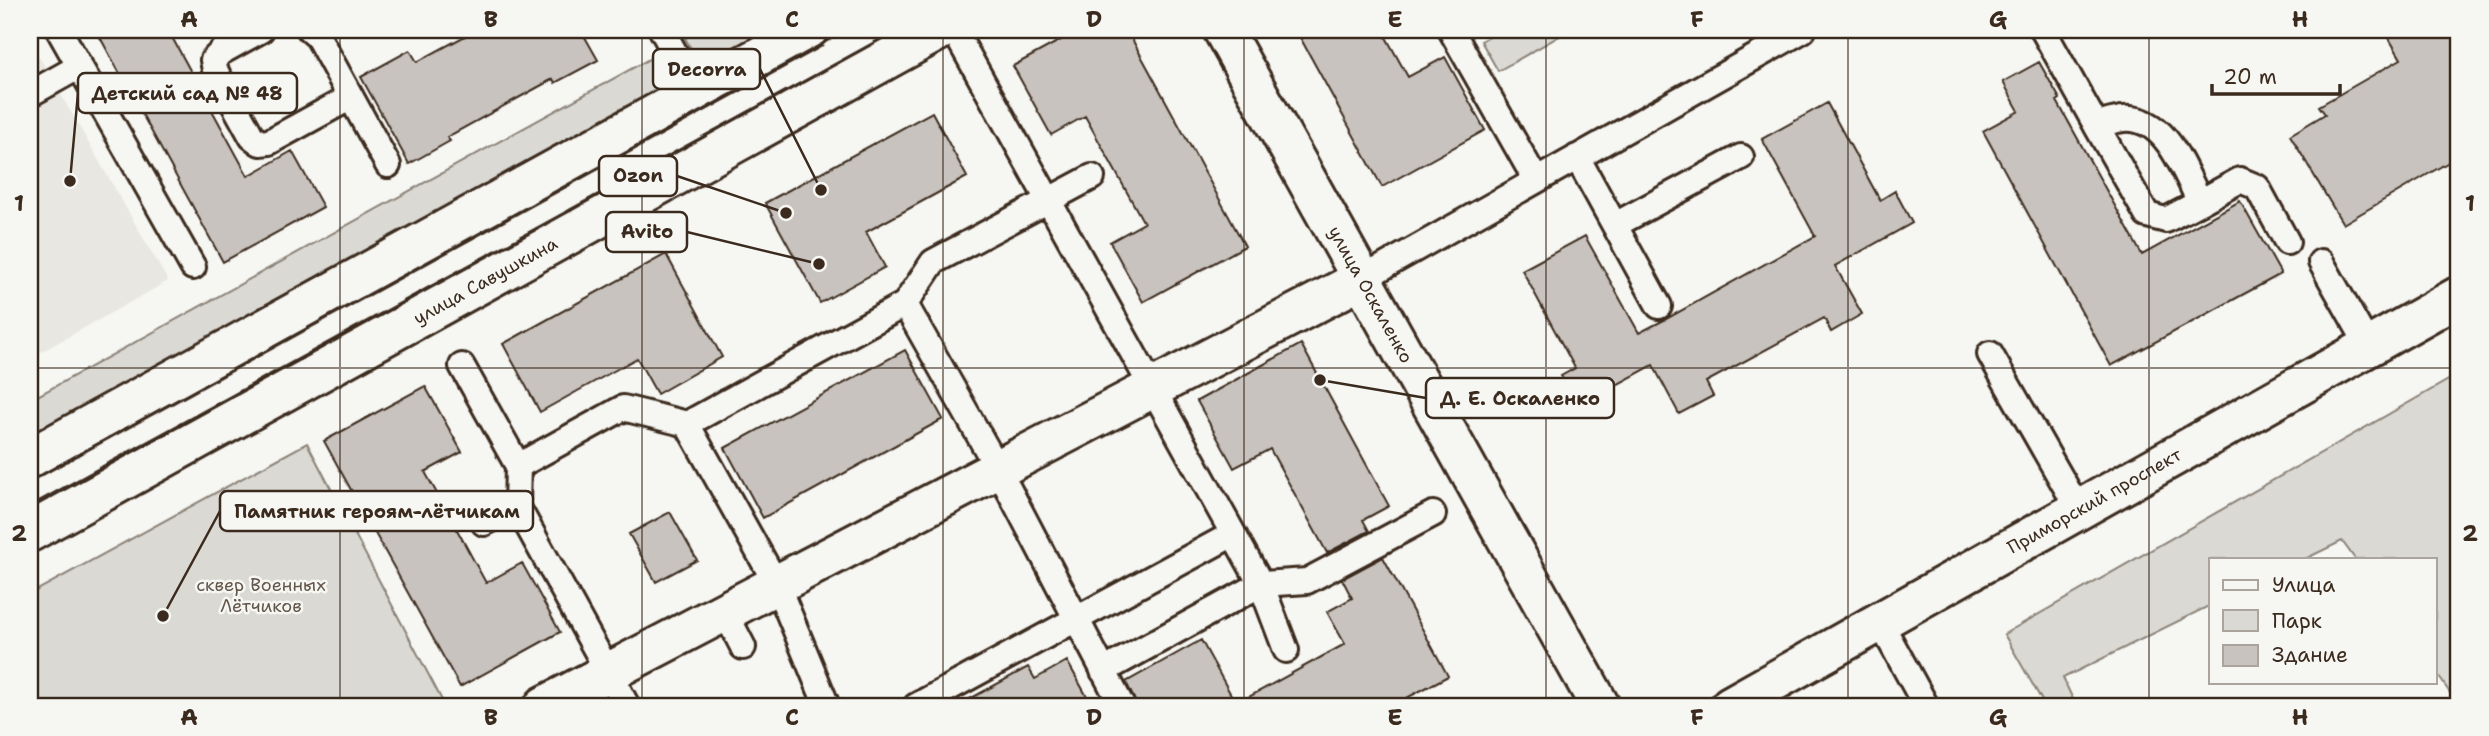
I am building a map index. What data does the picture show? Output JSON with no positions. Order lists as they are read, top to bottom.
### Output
{
  "streets": {
    "main road": ["улица Савушкина", "улица Оскаленко", "Приморский проспект"]
  },
  "parks": ["сквер Военных Лётчиков"],
  "places": [
    "Детский сад № 48",
    "Decorra",
    "Ozon",
    "Avito",
    "Д. Е. Оскаленко",
    "Памятник героям-лётчикам"
  ],
  "legend": ["Улица", "Парк", "Здание"],
  "scale_bar": "20 m",
  "grid": {
    "columns": [
      "A",
      "B",
      "C",
      "D",
      "E",
      "F",
      "G",
      "H"
    ],
    "rows": ["1", "2"]
  }
}
